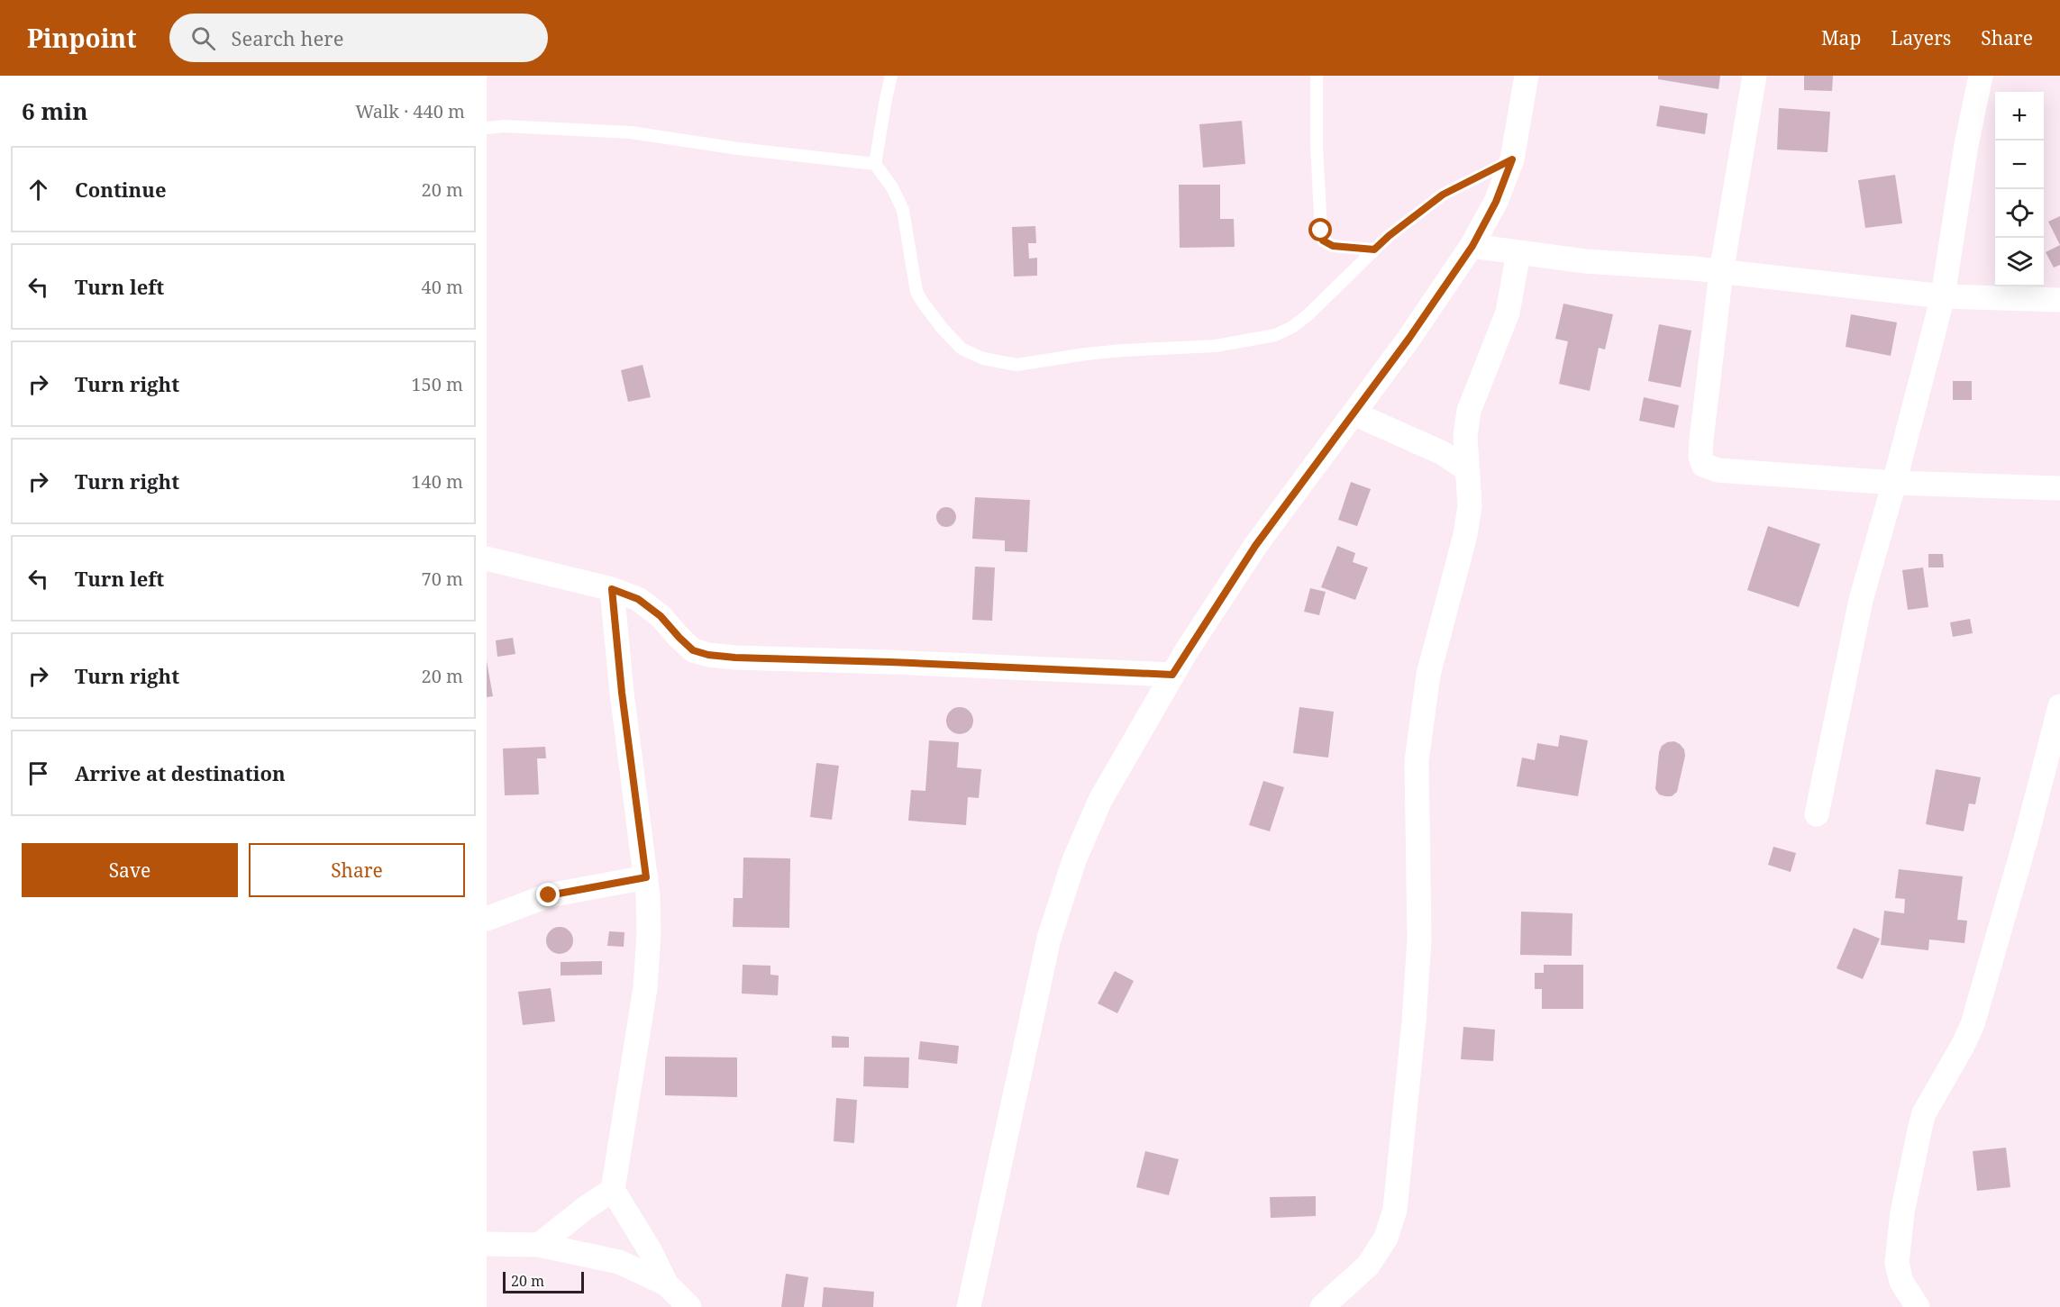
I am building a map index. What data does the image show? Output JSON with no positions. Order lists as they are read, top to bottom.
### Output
{
  "scale_bar": "20 m",
  "page": {
    "header": "Pinpoint",
    "search": "Search here",
    "nav": ["Map", "Layers", "Share"],
    "heading": ["6 min", "Walk · 440 m"],
    "map_buttons": ["+", "−"],
    "list": [
      ["Continue", "20 m"],
      ["Turn left", "40 m"],
      ["Turn right", "150 m"],
      ["Turn right", "140 m"],
      ["Turn left", "70 m"],
      ["Turn right", "20 m"],
      "Arrive at destination"
    ],
    "buttons": ["Save", "Share"],
    "scale": "20 m"
  }
}
